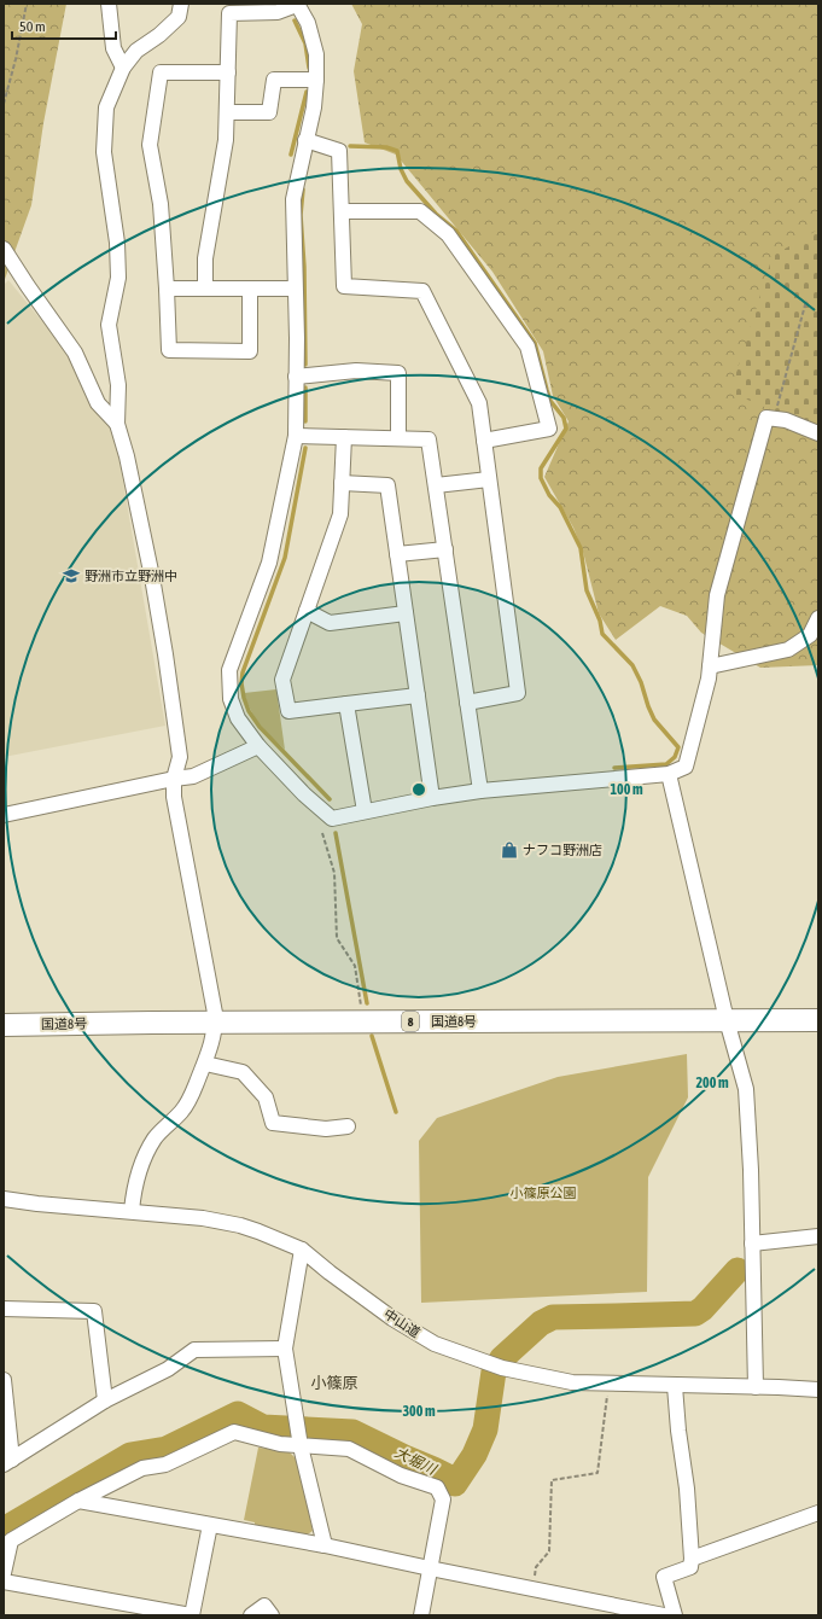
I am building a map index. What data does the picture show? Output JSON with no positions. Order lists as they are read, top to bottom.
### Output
{
  "streets": {
    "highway": ["8", "国道8号"],
    "street": ["中山道"]
  },
  "districts": ["小篠原"],
  "water": ["大堀川"],
  "parks": ["小篠原公園"],
  "places": {
    "school or university": ["野洲市立野洲中"],
    "shop": ["ナフコ野洲店"]
  },
  "scale_bar": "50 m",
  "rings": ["100 m", "200 m", "300 m"]
}
